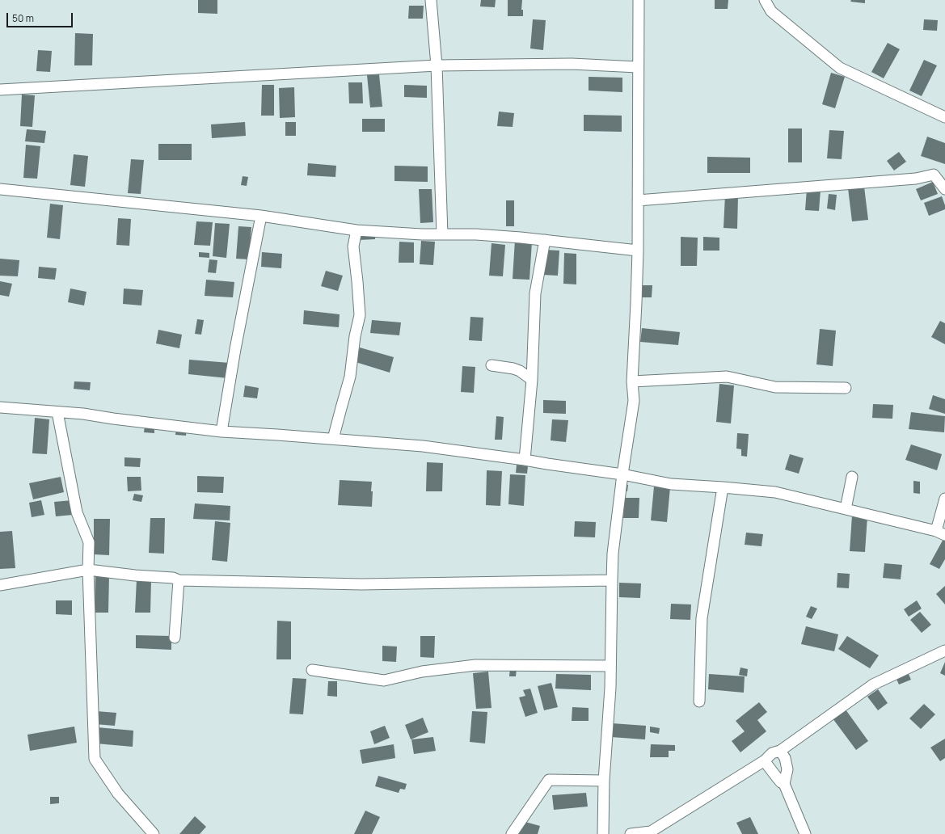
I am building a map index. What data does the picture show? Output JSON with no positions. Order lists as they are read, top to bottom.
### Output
{
  "scale_bar": "50 m"
}
